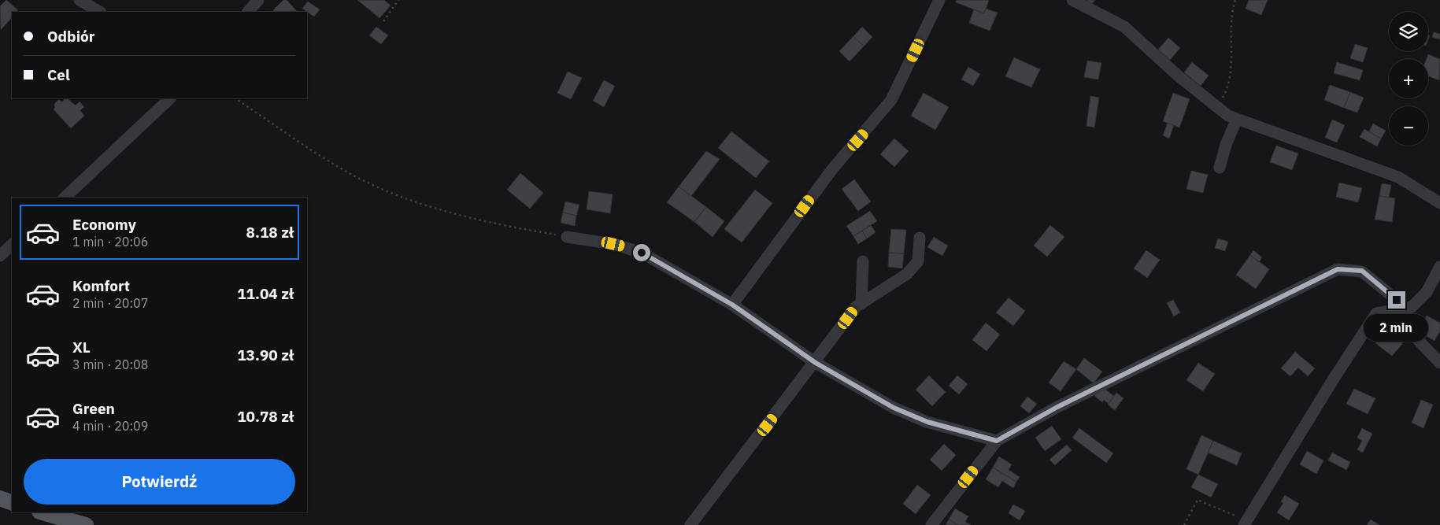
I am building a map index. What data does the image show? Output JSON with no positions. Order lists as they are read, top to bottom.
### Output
{
  "page": {
    "map_buttons": ["+", "−"],
    "banner": ["Odbiór", "Cel"],
    "list": [
      {
        "name": "Economy",
        "note": "1 min · 20:06",
        "value": "8.18 zł"
      },
      {
        "name": "Komfort",
        "note": "2 min · 20:07",
        "value": "11.04 zł"
      },
      {
        "name": "XL",
        "note": "3 min · 20:08",
        "value": "13.90 zł"
      },
      {
        "name": "Green",
        "note": "4 min · 20:09",
        "value": "10.78 zł"
      }
    ],
    "bubble": "2 min",
    "buttons": "Potwierdź"
  }
}
